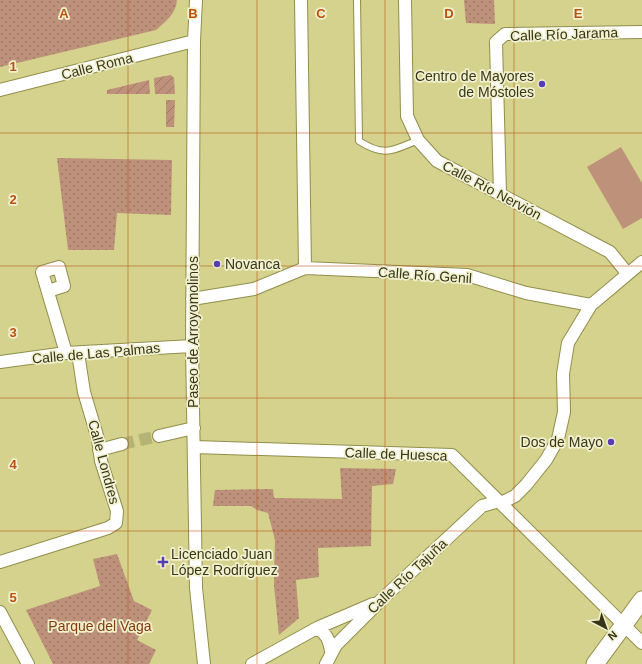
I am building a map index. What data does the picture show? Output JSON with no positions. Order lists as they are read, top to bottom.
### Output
{
  "streets": {
    "street": [
      "Calle Río Jarama",
      "Calle Roma",
      "Calle Río Nervión",
      "Calle Río Genil",
      "Paseo de Arroyomolinos",
      "Calle de Las Palmas",
      "Calle de Huesca",
      "Calle Londres",
      "Calle Río Tajuña"
    ]
  },
  "crossings": [
    ["Calle Río Jarama", "Calle Río Nervión"],
    ["Calle Roma", "Paseo de Arroyomolinos"],
    ["Calle Río Nervión", "Calle Río Tajuña"],
    ["Calle Río Genil", "Paseo de Arroyomolinos"],
    ["Calle Río Genil", "Calle Río Tajuña"],
    ["Paseo de Arroyomolinos", "Calle de Las Palmas"],
    ["Paseo de Arroyomolinos", "Calle de Huesca"],
    ["Calle de Las Palmas", "Calle Londres"],
    ["Calle de Huesca", "Calle Río Tajuña"]
  ],
  "parks": ["Parque del Vaga"],
  "places": {
    "other": ["Centro de Mayores de Móstoles", "Novanca", "Dos de Mayo"],
    "health": ["Licenciado Juan López Rodríguez"]
  },
  "north": "bottom right",
  "grid": {
    "columns": [
      "A",
      "B",
      "C",
      "D",
      "E"
    ],
    "rows": [
      "1",
      "2",
      "3",
      "4",
      "5"
    ]
  }
}
